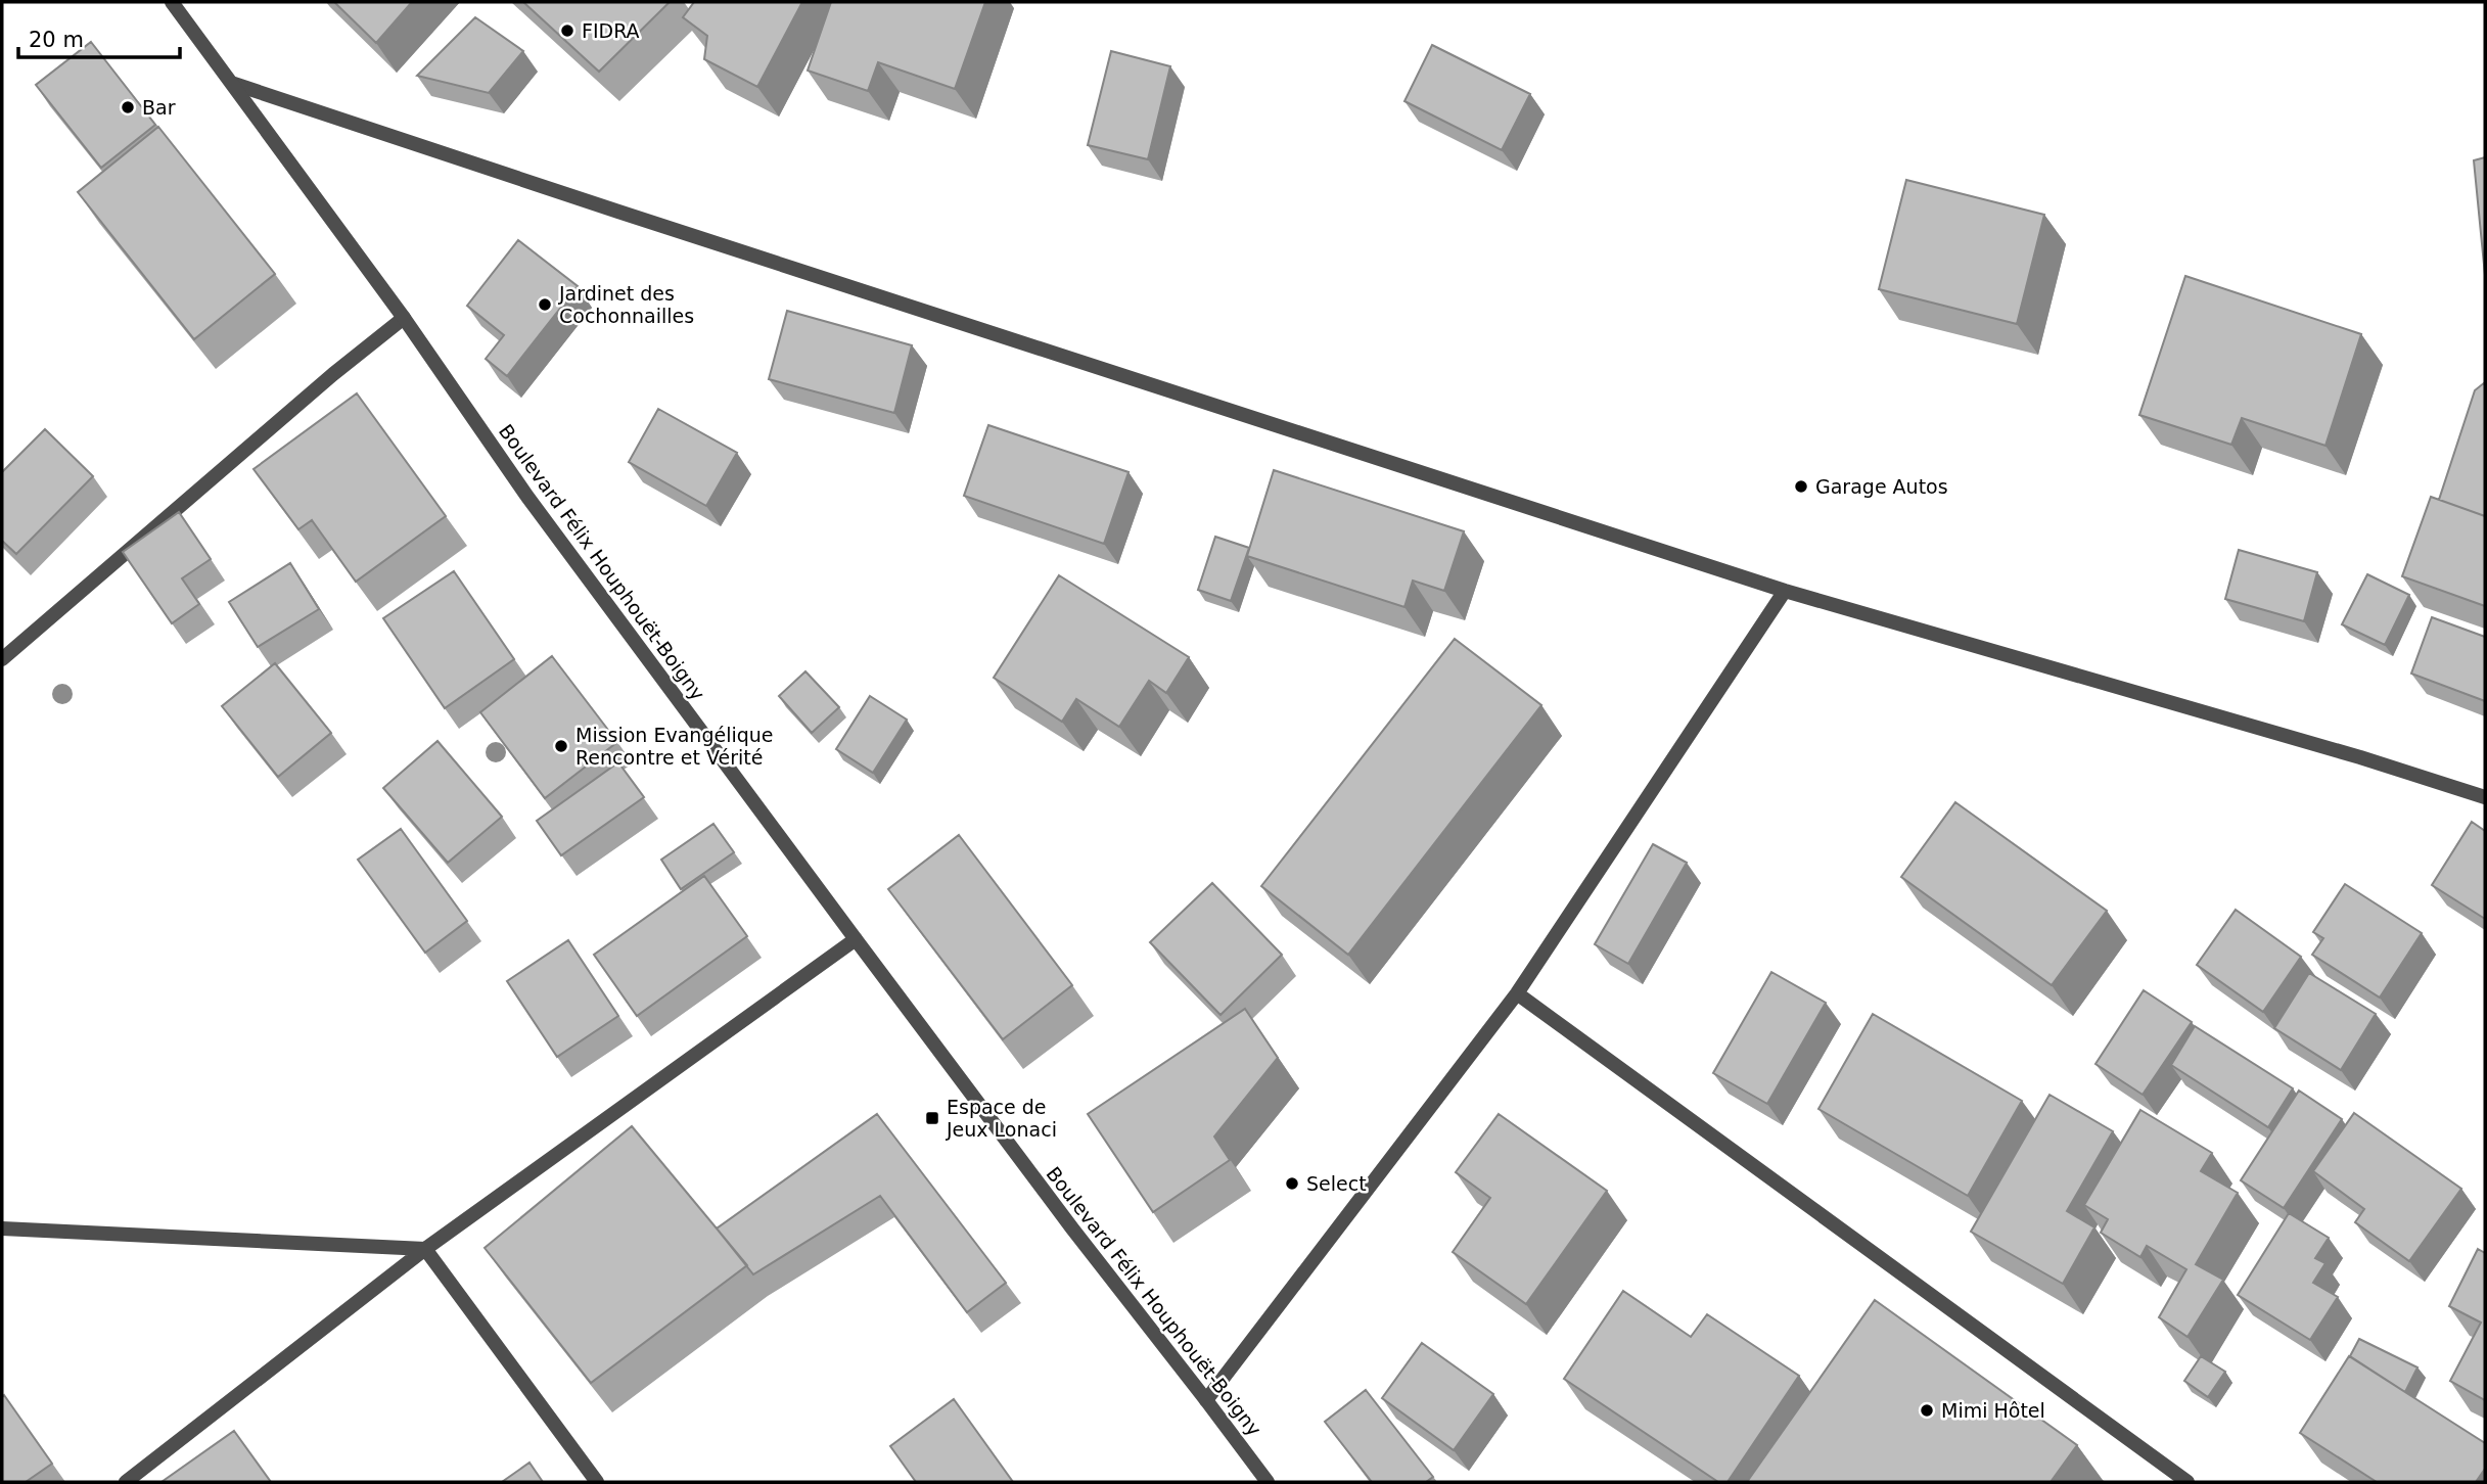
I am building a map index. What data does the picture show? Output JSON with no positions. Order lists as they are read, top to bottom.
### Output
{
  "streets": {
    "street": ["Boulevard Félix Houphouët-Boigny"]
  },
  "places": {
    "other": [
      "FIDRA",
      "Bar",
      "Jardinet des Cochonnailles",
      "Garage Autos",
      "Mission Evangélique Rencontre et Vérité",
      "Select",
      "Mimi Hôtel"
    ],
    "transit": ["Espace de Jeux Lonaci"]
  },
  "scale_bar": "20 m"
}
